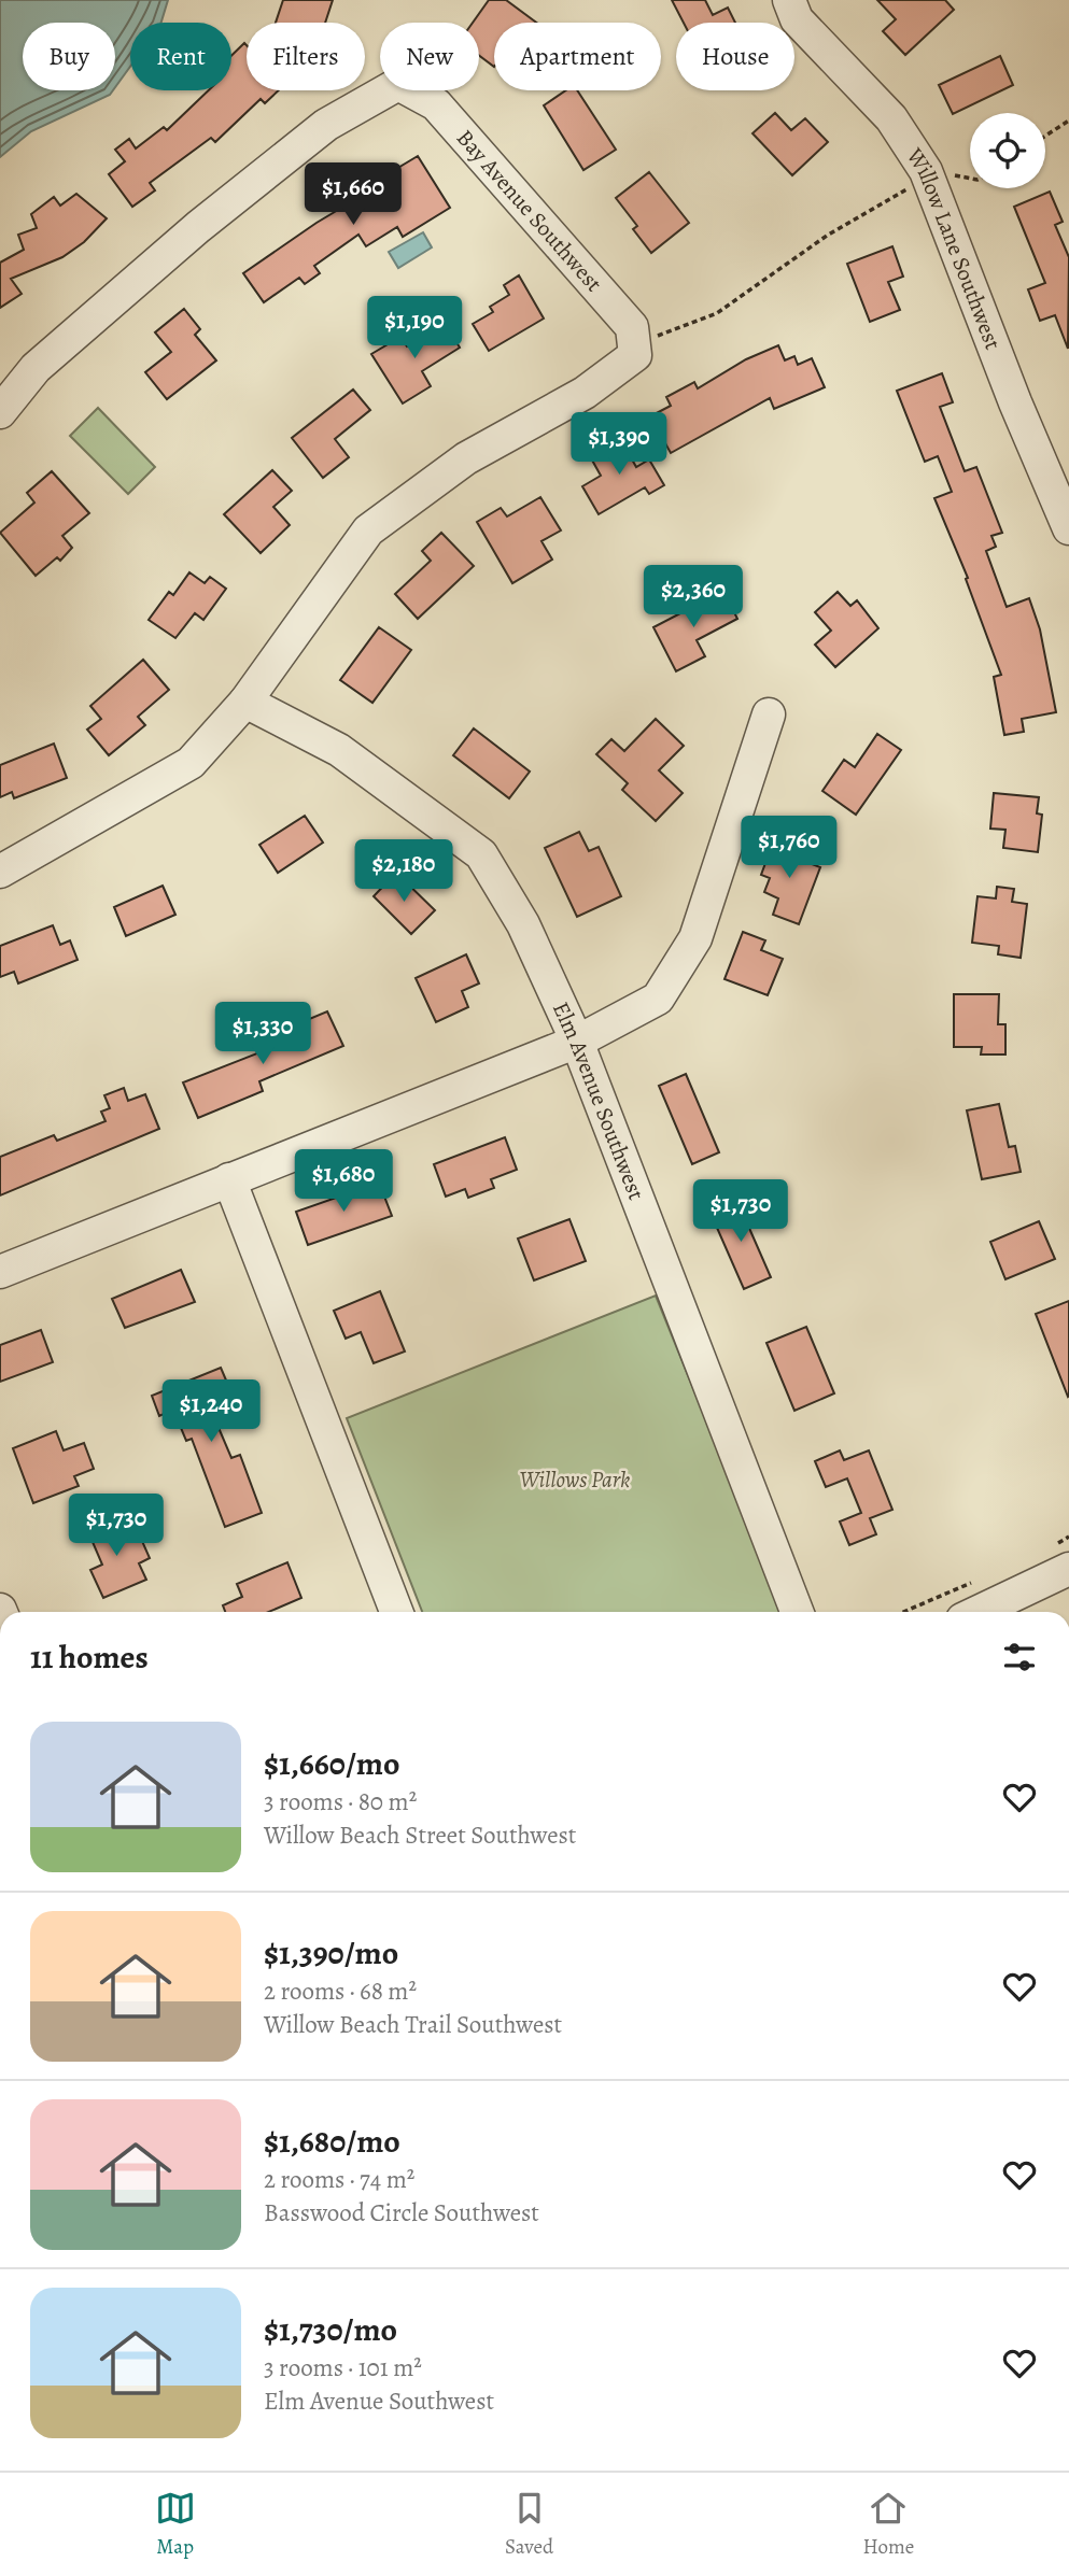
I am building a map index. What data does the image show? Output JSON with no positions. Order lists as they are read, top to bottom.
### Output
{
  "streets": {
    "street": ["Bay Avenue Southwest", "Willow Lane Southwest", "Elm Avenue Southwest"]
  },
  "parks": ["Willows Park"],
  "page": {
    "chip": [
      "Buy",
      "Rent",
      "Filters",
      "New",
      "Apartment",
      "House"
    ],
    "price": [
      "$1,660",
      "$1,190",
      "$1,390",
      "$2,360",
      "$1,760",
      "$2,180",
      "$1,330",
      "$1,680",
      "$1,730",
      "$1,240",
      "$1,730"
    ],
    "heading": "11 homes",
    "list": [
      {
        "name": "$1,660/mo",
        "note": "3 rooms · 80 m² · Willow Beach Street Southwest"
      },
      {
        "name": "$1,390/mo",
        "note": "2 rooms · 68 m² · Willow Beach Trail Southwest"
      },
      {
        "name": "$1,680/mo",
        "note": "2 rooms · 74 m² · Basswood Circle Southwest"
      },
      {
        "name": "$1,730/mo",
        "note": "3 rooms · 101 m² · Elm Avenue Southwest"
      }
    ],
    "tabs": ["Map", "Saved", "Home"]
  }
}
